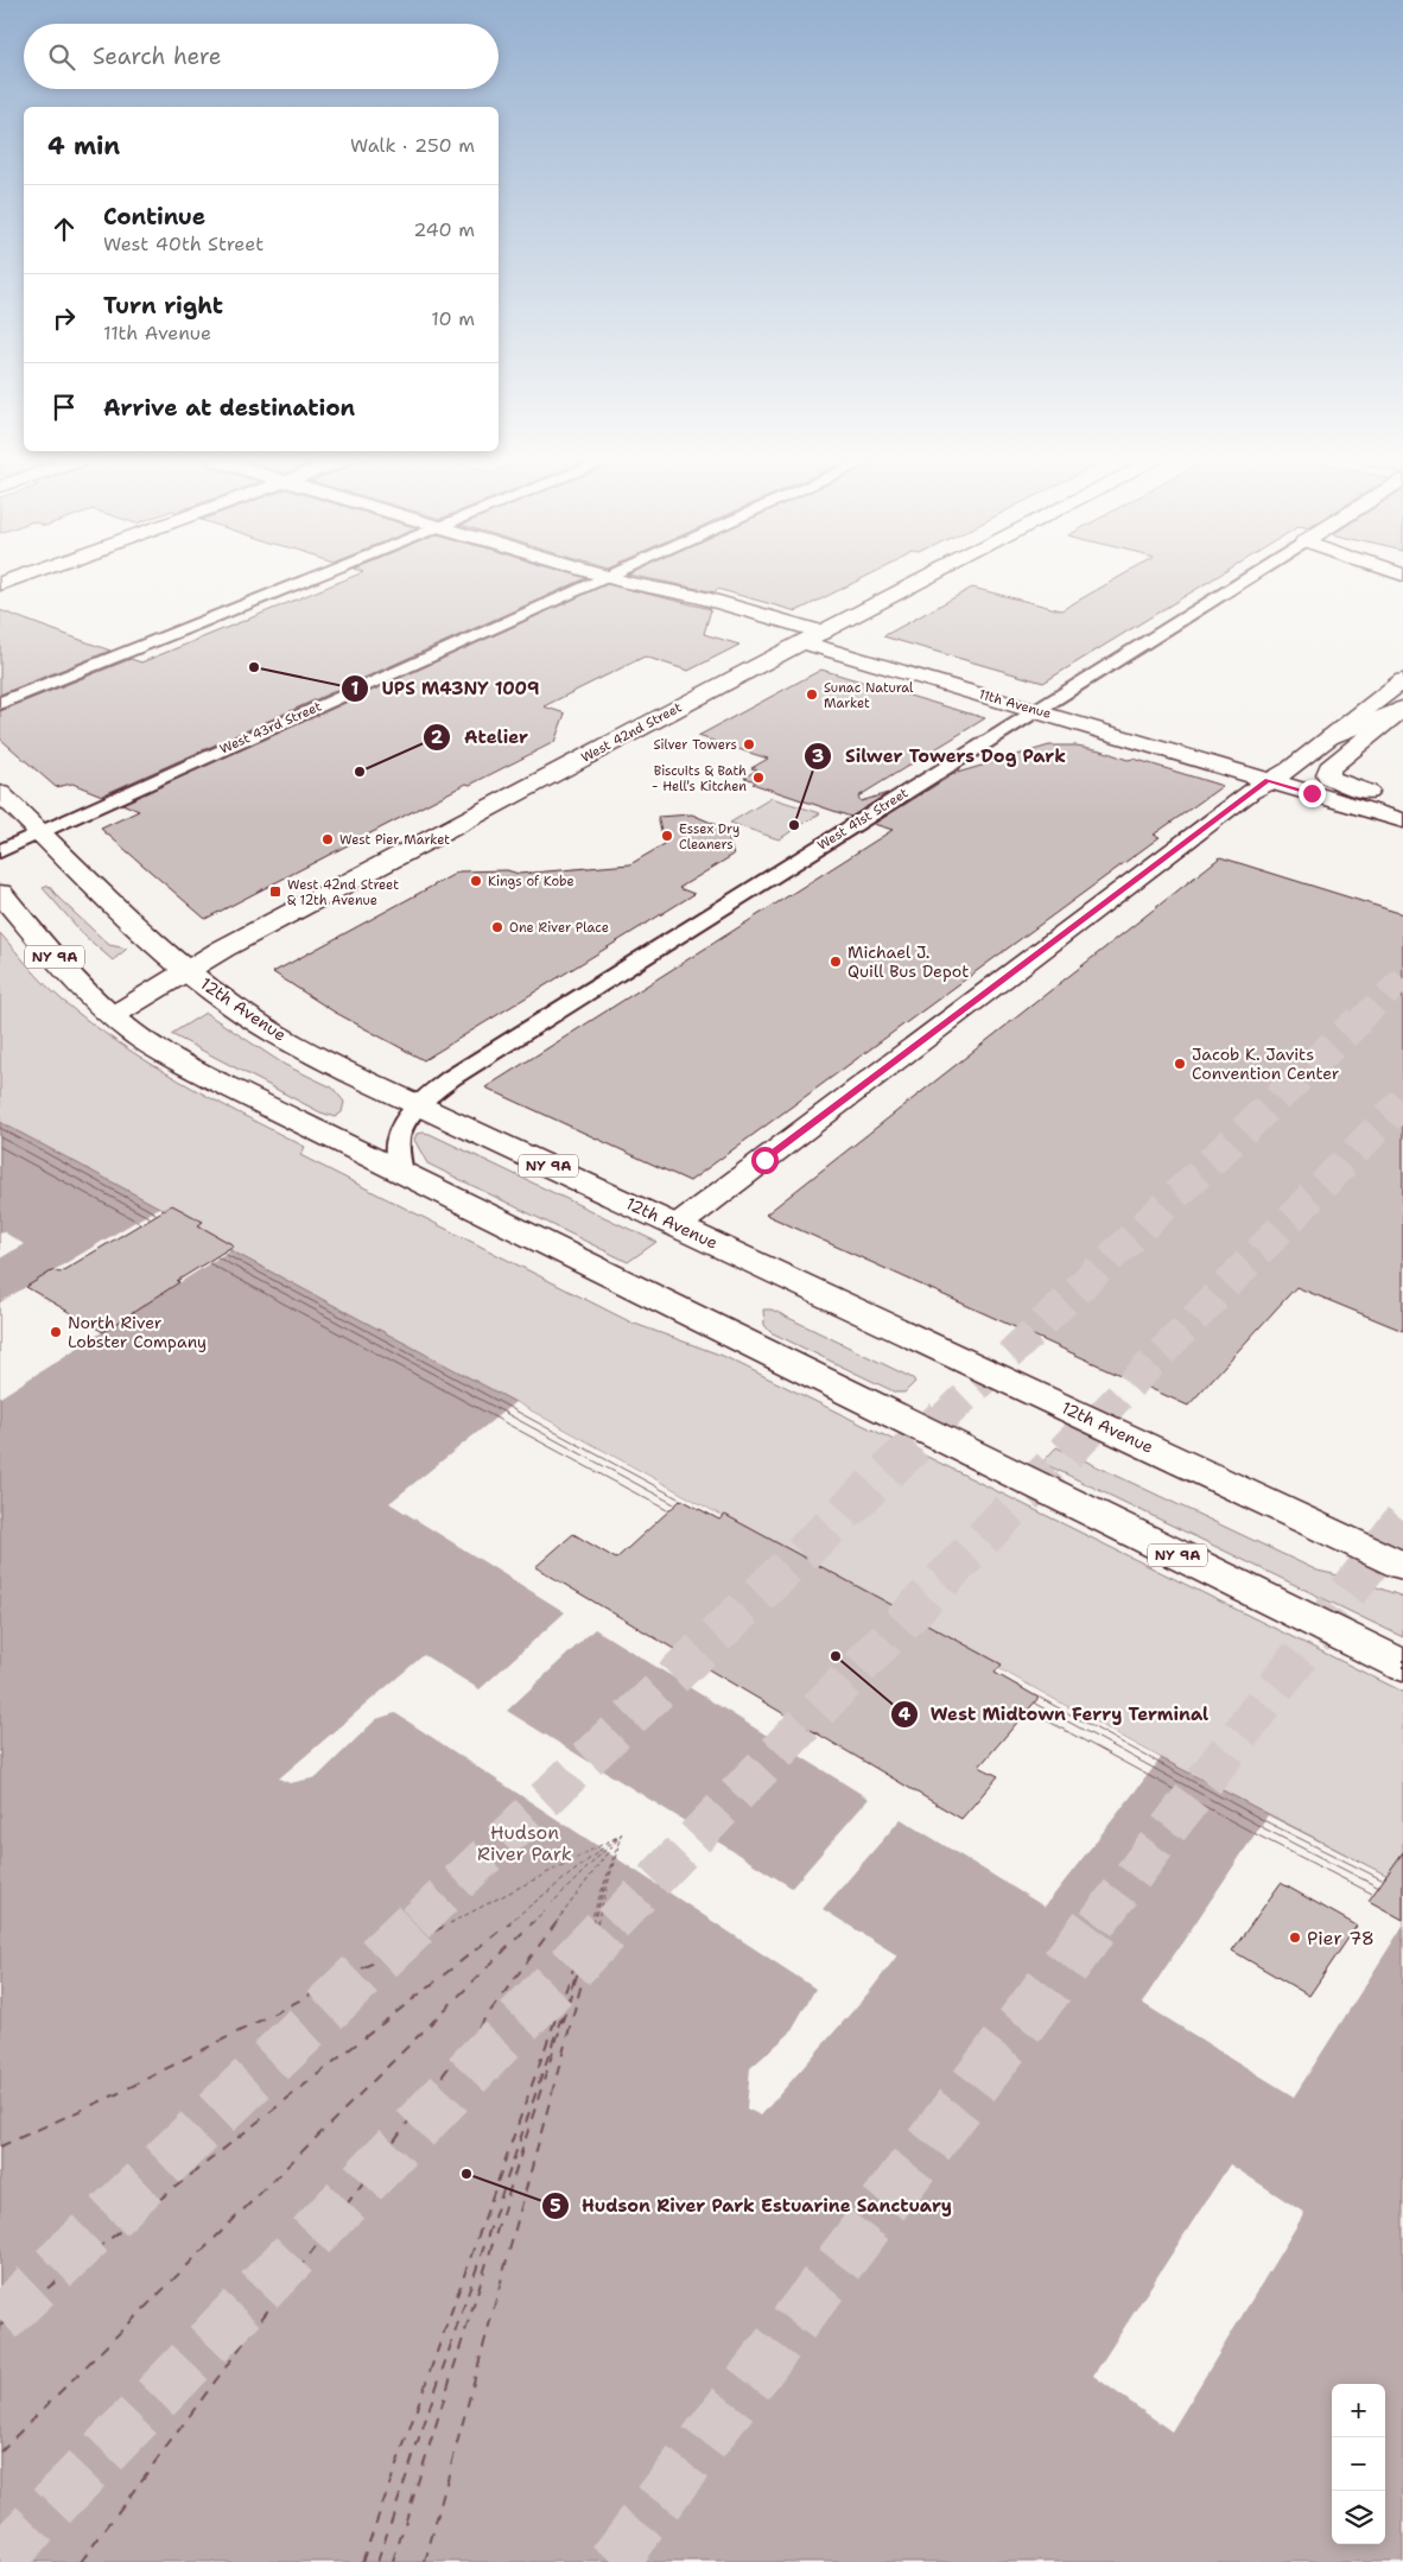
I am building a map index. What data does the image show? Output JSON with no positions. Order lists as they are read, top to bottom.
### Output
{
  "streets": {
    "main road": [
      "11th Avenue",
      "West 42nd Street",
      "NY 9A",
      "12th Avenue"
    ],
    "street": ["West 43rd Street", "West 41st Street"]
  },
  "crossings": [
    ["11th Avenue", "West 43rd Street"],
    ["11th Avenue", "West 42nd Street"],
    ["11th Avenue", "West 41st Street"],
    ["West 43rd Street", "12th Avenue"],
    ["West 42nd Street", "NY 9A"],
    ["West 42nd Street", "12th Avenue"],
    ["West 41st Street", "NY 9A"],
    ["West 41st Street", "12th Avenue"]
  ],
  "parks": ["Hudson River Park"],
  "places": {
    "other": [
      "UPS M43NY 1009",
      "Sunac Natural Market",
      "Silver Towers",
      "Atelier",
      "Biscuits & Bath - Hell's Kitchen",
      "Silwer Towers Dog Park",
      "Essex Dry Cleaners",
      "West Pier Market",
      "Kings of Kobe",
      "One River Place",
      "Michael J. Quill Bus Depot",
      "Jacob K. Javits Convention Center",
      "North River Lobster Company",
      "West Midtown Ferry Terminal",
      "Pier 78",
      "Hudson River Park Estuarine Sanctuary"
    ],
    "transit": ["West 42nd Street & 12th Avenue"]
  },
  "page": {
    "search": "Search here",
    "heading": ["4 min", "Walk · 250 m"],
    "list": [
      ["Continue", "West 40th Street", "240 m"],
      ["Turn right", "11th Avenue", "10 m"],
      "Arrive at destination"
    ],
    "map_buttons": ["+", "−"]
  }
}
